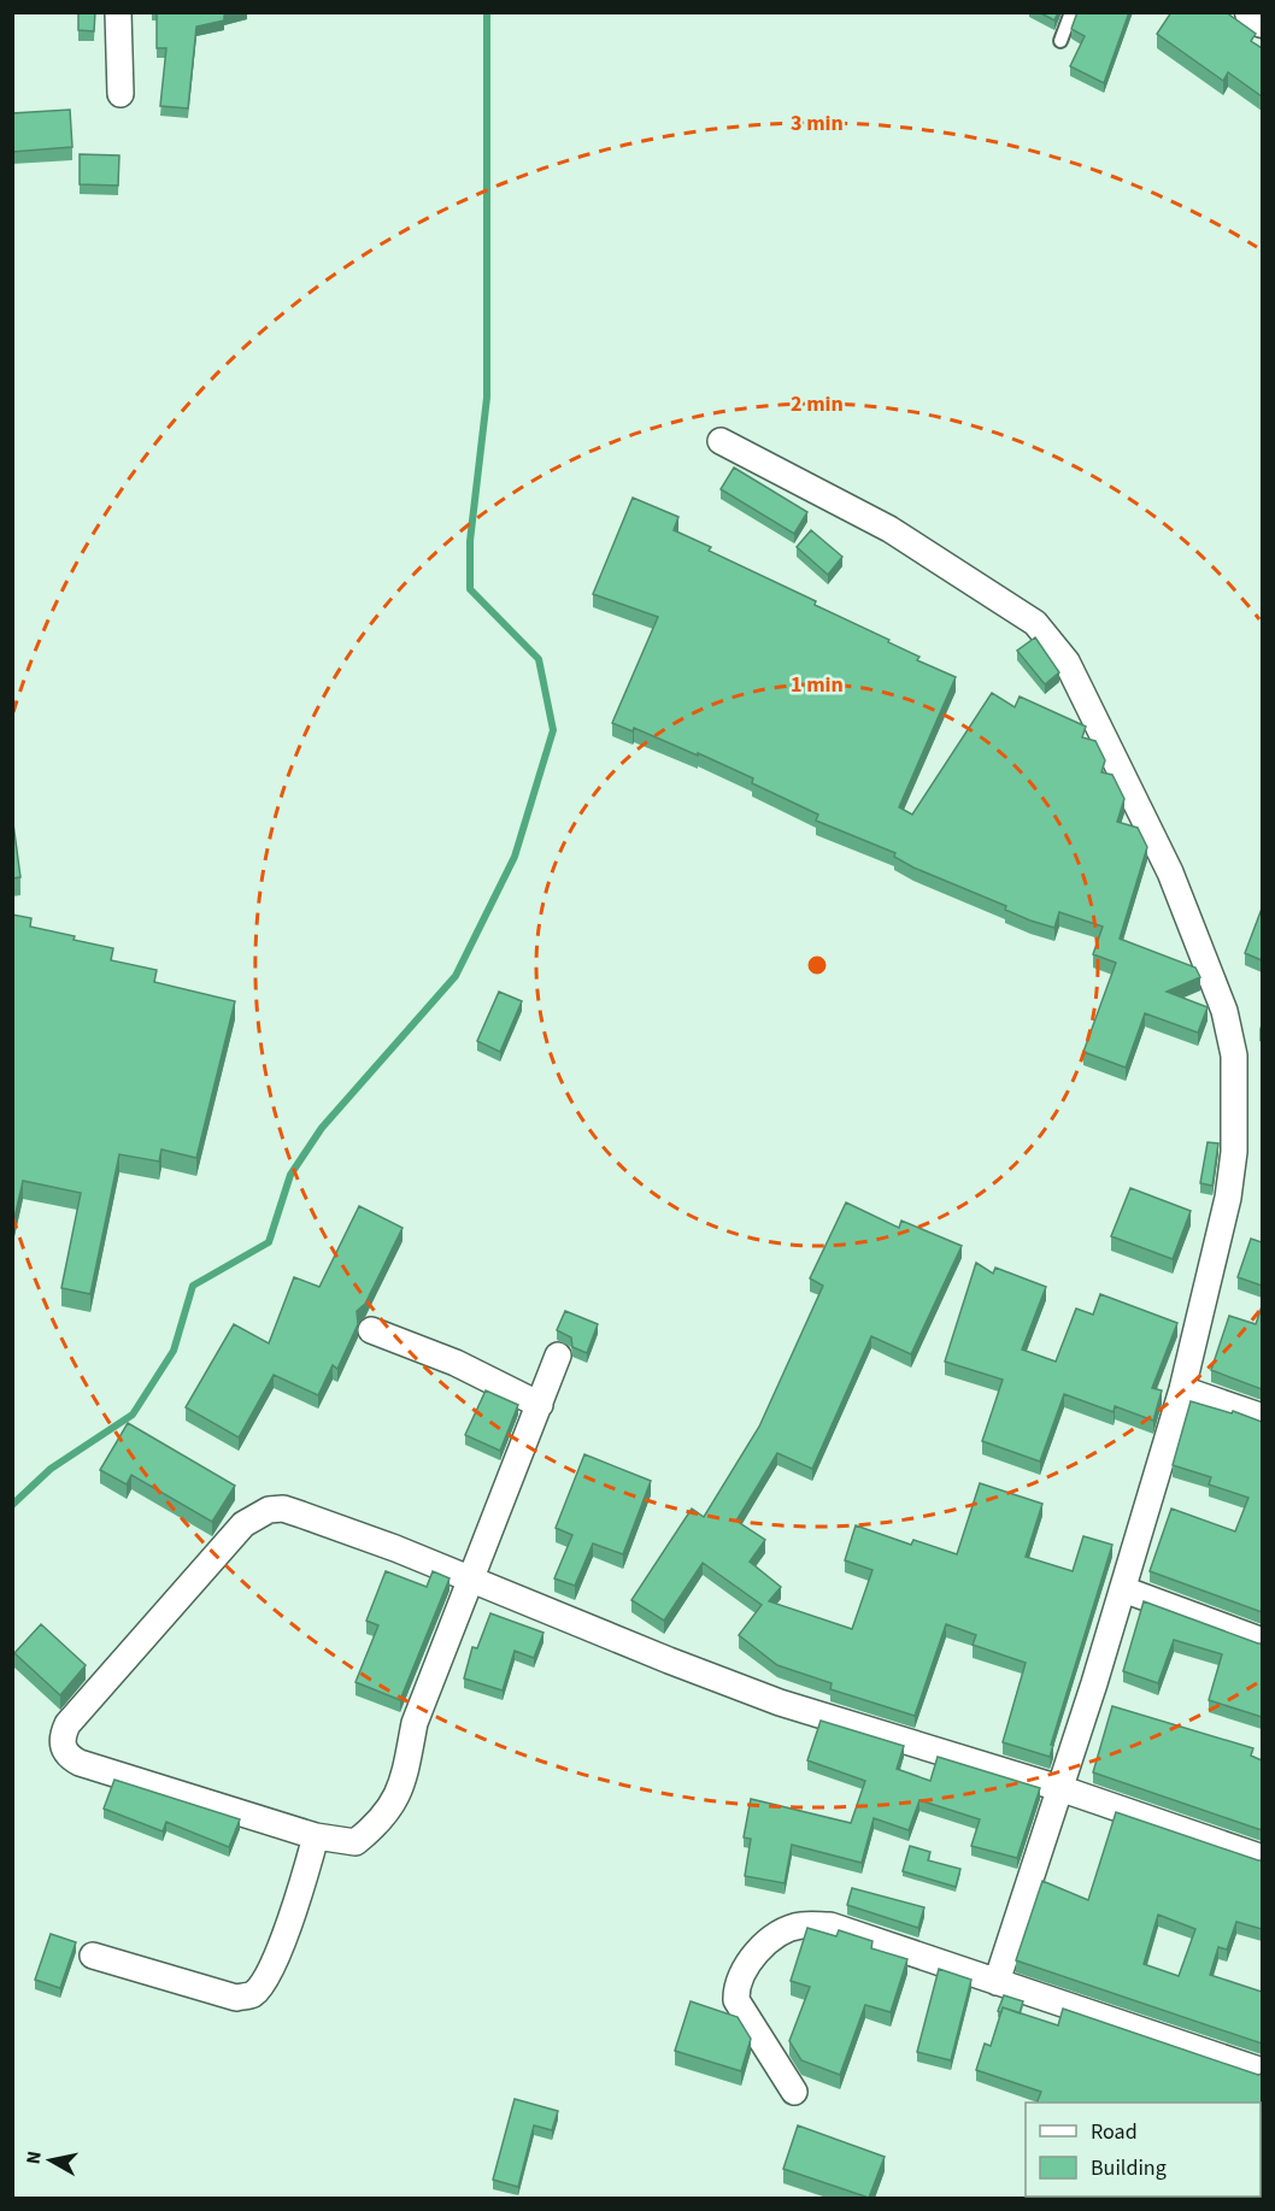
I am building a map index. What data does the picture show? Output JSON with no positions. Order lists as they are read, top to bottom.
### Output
{
  "legend": ["Road", "Building"],
  "north": "left",
  "rings": ["3 min", "2 min", "1 min"]
}
